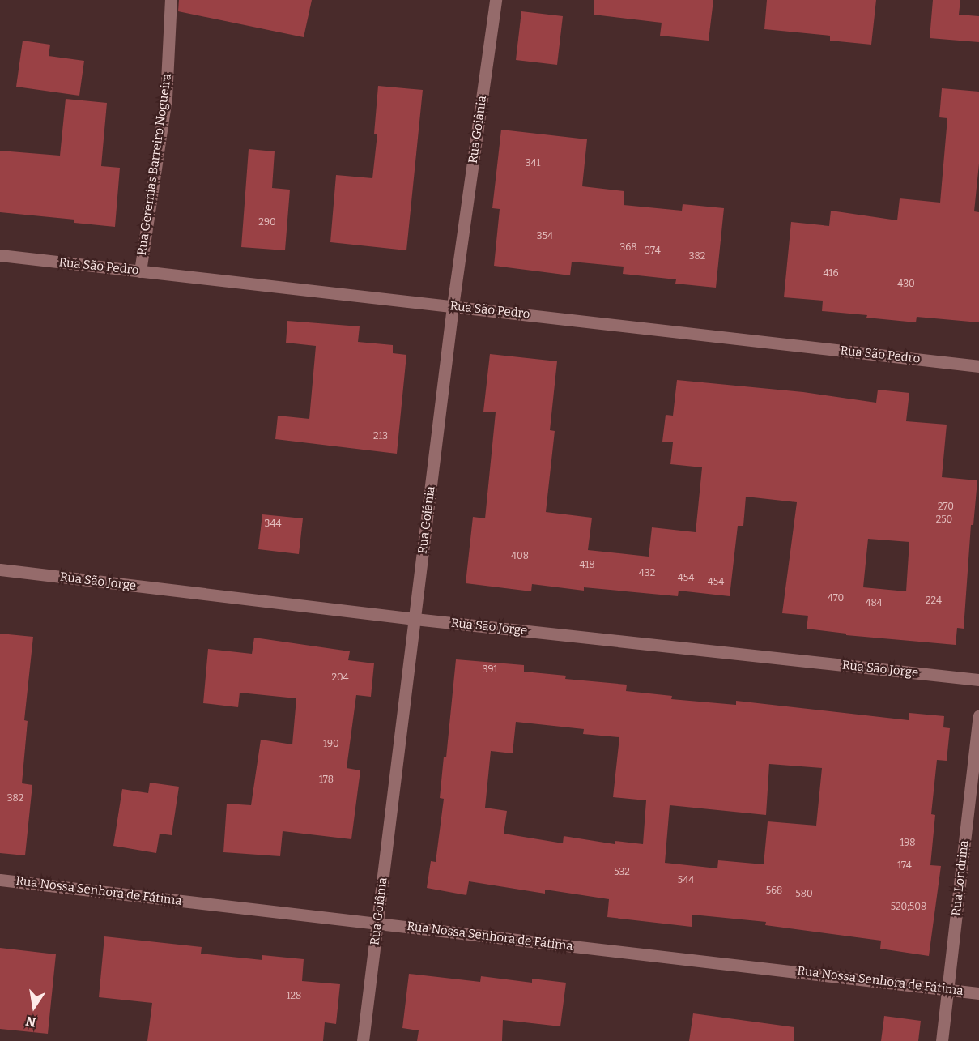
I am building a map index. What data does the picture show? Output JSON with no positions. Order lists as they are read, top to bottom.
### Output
{
  "streets": {
    "street": [
      "Rua Goiânia",
      "Rua Geremias Barreiro Nogueira",
      "Rua São Pedro",
      "Rua São Jorge",
      "Rua Londrina",
      "Rua Nossa Senhora de Fátima"
    ]
  },
  "crossings": [
    ["Rua Goiânia", "Rua São Pedro"],
    ["Rua Goiânia", "Rua São Jorge"],
    ["Rua Goiânia", "Rua Nossa Senhora de Fátima"],
    ["Rua Geremias Barreiro Nogueira", "Rua São Pedro"],
    ["Rua Londrina", "Rua Nossa Senhora de Fátima"]
  ],
  "house_numbers": [
    "341",
    "290",
    "354",
    "368",
    "374",
    "382",
    "416",
    "430",
    "213",
    "270",
    "250",
    "344",
    "408",
    "418",
    "432",
    "454",
    "454",
    "470",
    "224",
    "484",
    "391",
    "204",
    "190",
    "178",
    "382",
    "198",
    "174",
    "532",
    "544",
    "568",
    "580",
    "520;508",
    "128"
  ],
  "north": "bottom"
}
